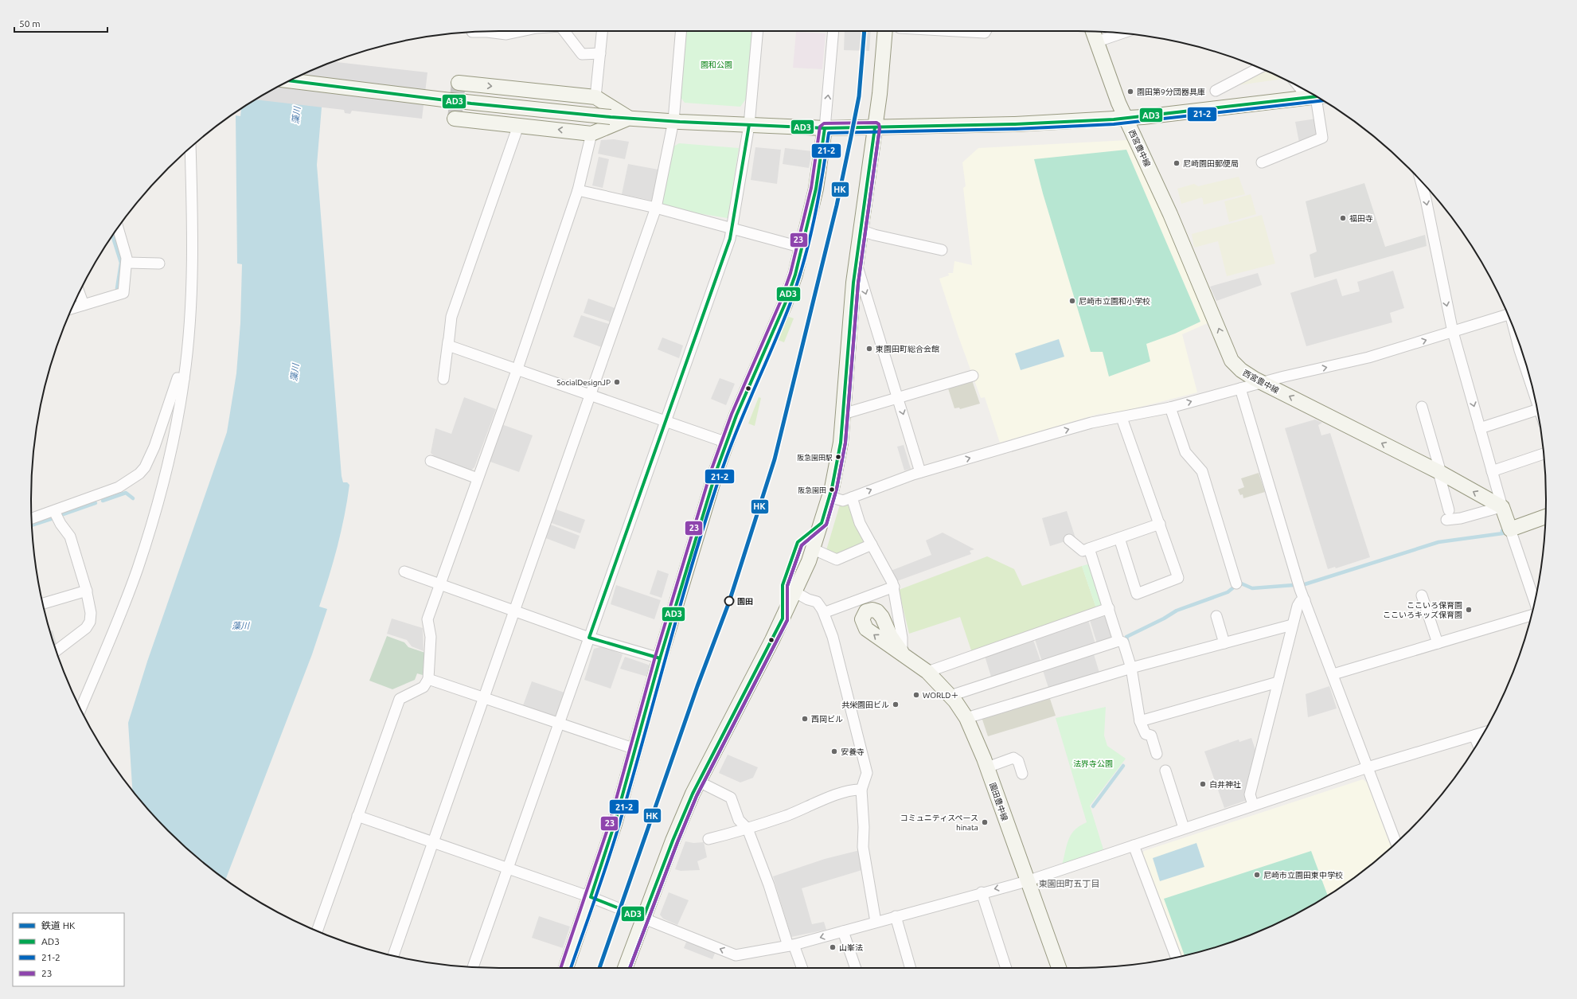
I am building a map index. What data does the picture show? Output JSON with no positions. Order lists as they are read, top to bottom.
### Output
{
  "streets": {
    "street": ["西宮豊中線", "園田豊中線"]
  },
  "one_way": ["西宮豊中線"],
  "districts": ["東園田町五丁目"],
  "water": ["藻川"],
  "parks": ["園和公園", "法界寺公園"],
  "places": [
    "園田第9分団器具庫",
    "尼崎園田郵便局",
    "福田寺",
    "尼崎市立園和小学校",
    "東園田町総合会館",
    "SocialDesignJP",
    "阪急園田駅",
    "阪急園田",
    "園田",
    "ここいろ保育園 ここいろキッズ保育園",
    "WORLD＋",
    "共栄園田ビル",
    "西岡ビル",
    "安養寺",
    "白井神社",
    "コミュニティスペース hinata",
    "尼崎市立園田東中学校",
    "山峯法"
  ],
  "lines": [
    "rail line HK",
    "transit line AD3",
    "transit line 21-2",
    "transit line 23"
  ],
  "legend": [
    "鉄道 HK",
    "AD3",
    "21-2",
    "23"
  ],
  "scale_bar": "50 m"
}
